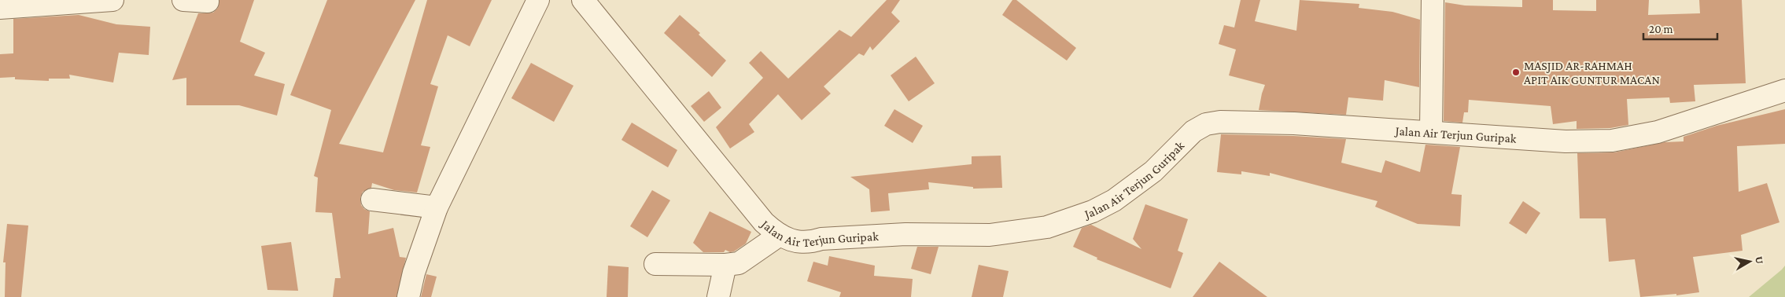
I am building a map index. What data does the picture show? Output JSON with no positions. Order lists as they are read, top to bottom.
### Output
{
  "streets": {
    "street": ["Jalan Air Terjun Guripak"]
  },
  "places": ["MASJID AR-RAHMAH APIT AIK GUNTUR MACAN"],
  "scale_bar": "20 m",
  "north": "right"
}
